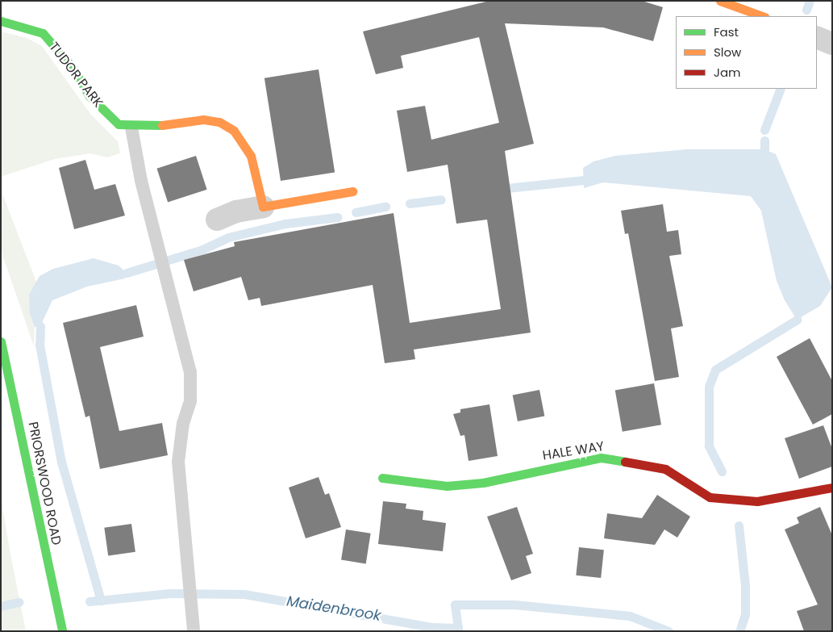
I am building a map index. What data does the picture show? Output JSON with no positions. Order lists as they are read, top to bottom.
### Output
{
  "streets": {
    "street": ["TUDOR PARK", "HALE WAY", "PRIORSWOOD ROAD"]
  },
  "water": ["Maidenbrook"],
  "legend": ["Fast", "Slow", "Jam"]
}
